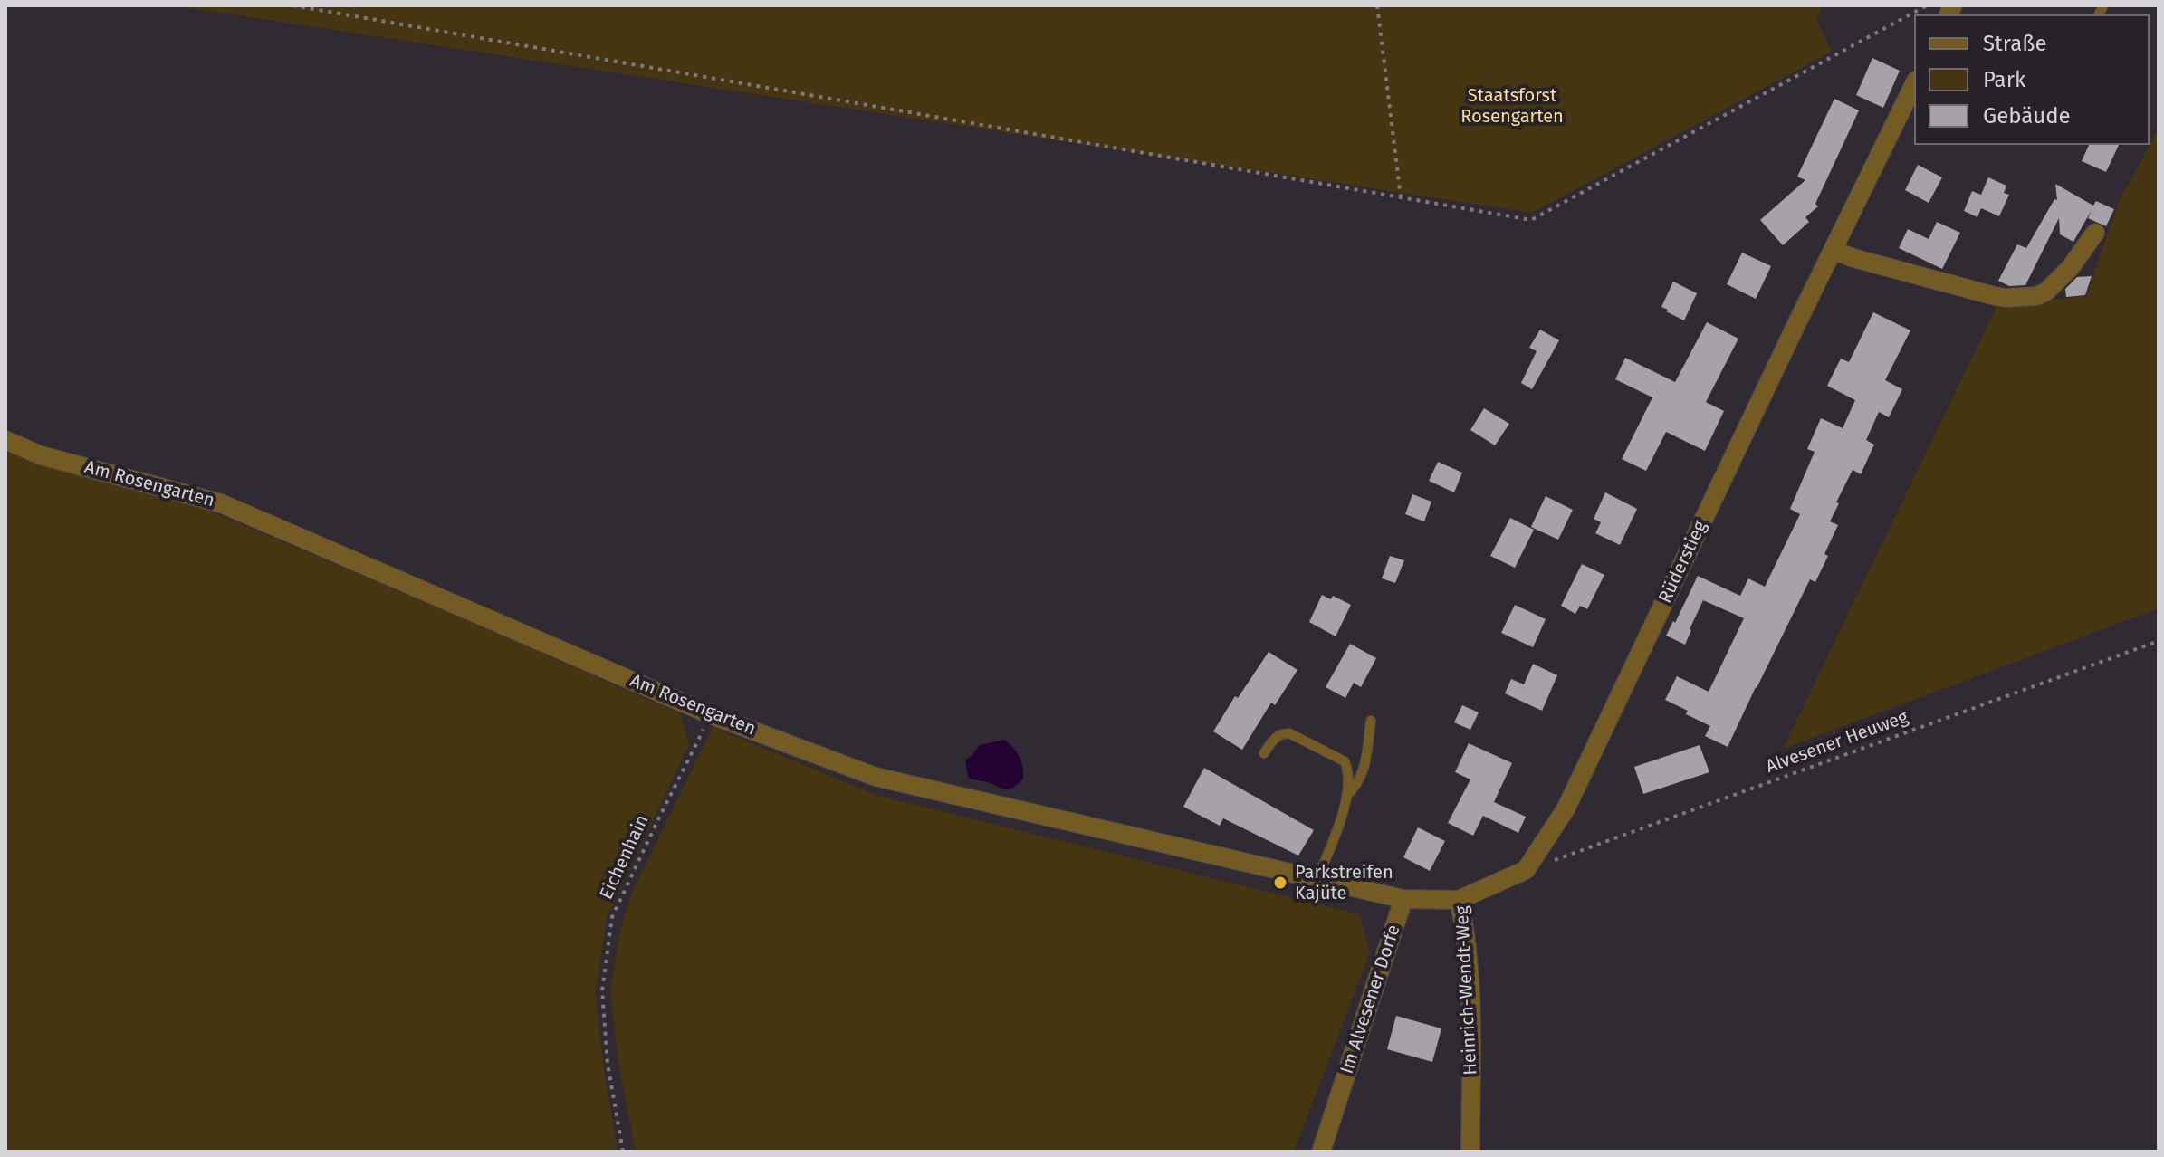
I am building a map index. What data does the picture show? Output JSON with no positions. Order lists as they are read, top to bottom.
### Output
{
  "streets": {
    "street": [
      "Am Rosengarten",
      "Rüderstieg",
      "Heinrich-Wendt-Weg",
      "Im Alvesener Dorfe"
    ],
    "path": ["Alvesener Heuweg", "Eichenhain"]
  },
  "crossings": [
    ["Am Rosengarten", "Eichenhain"],
    ["Am Rosengarten", "Im Alvesener Dorfe"],
    ["Rüderstieg", "Alvesener Heuweg"],
    ["Rüderstieg", "Heinrich-Wendt-Weg"],
    ["Alvesener Heuweg", "Heinrich-Wendt-Weg"]
  ],
  "parks": ["Staatsforst Rosengarten"],
  "places": ["Parkstreifen Kajüte"],
  "legend": ["Straße", "Park", "Gebäude"]
}
